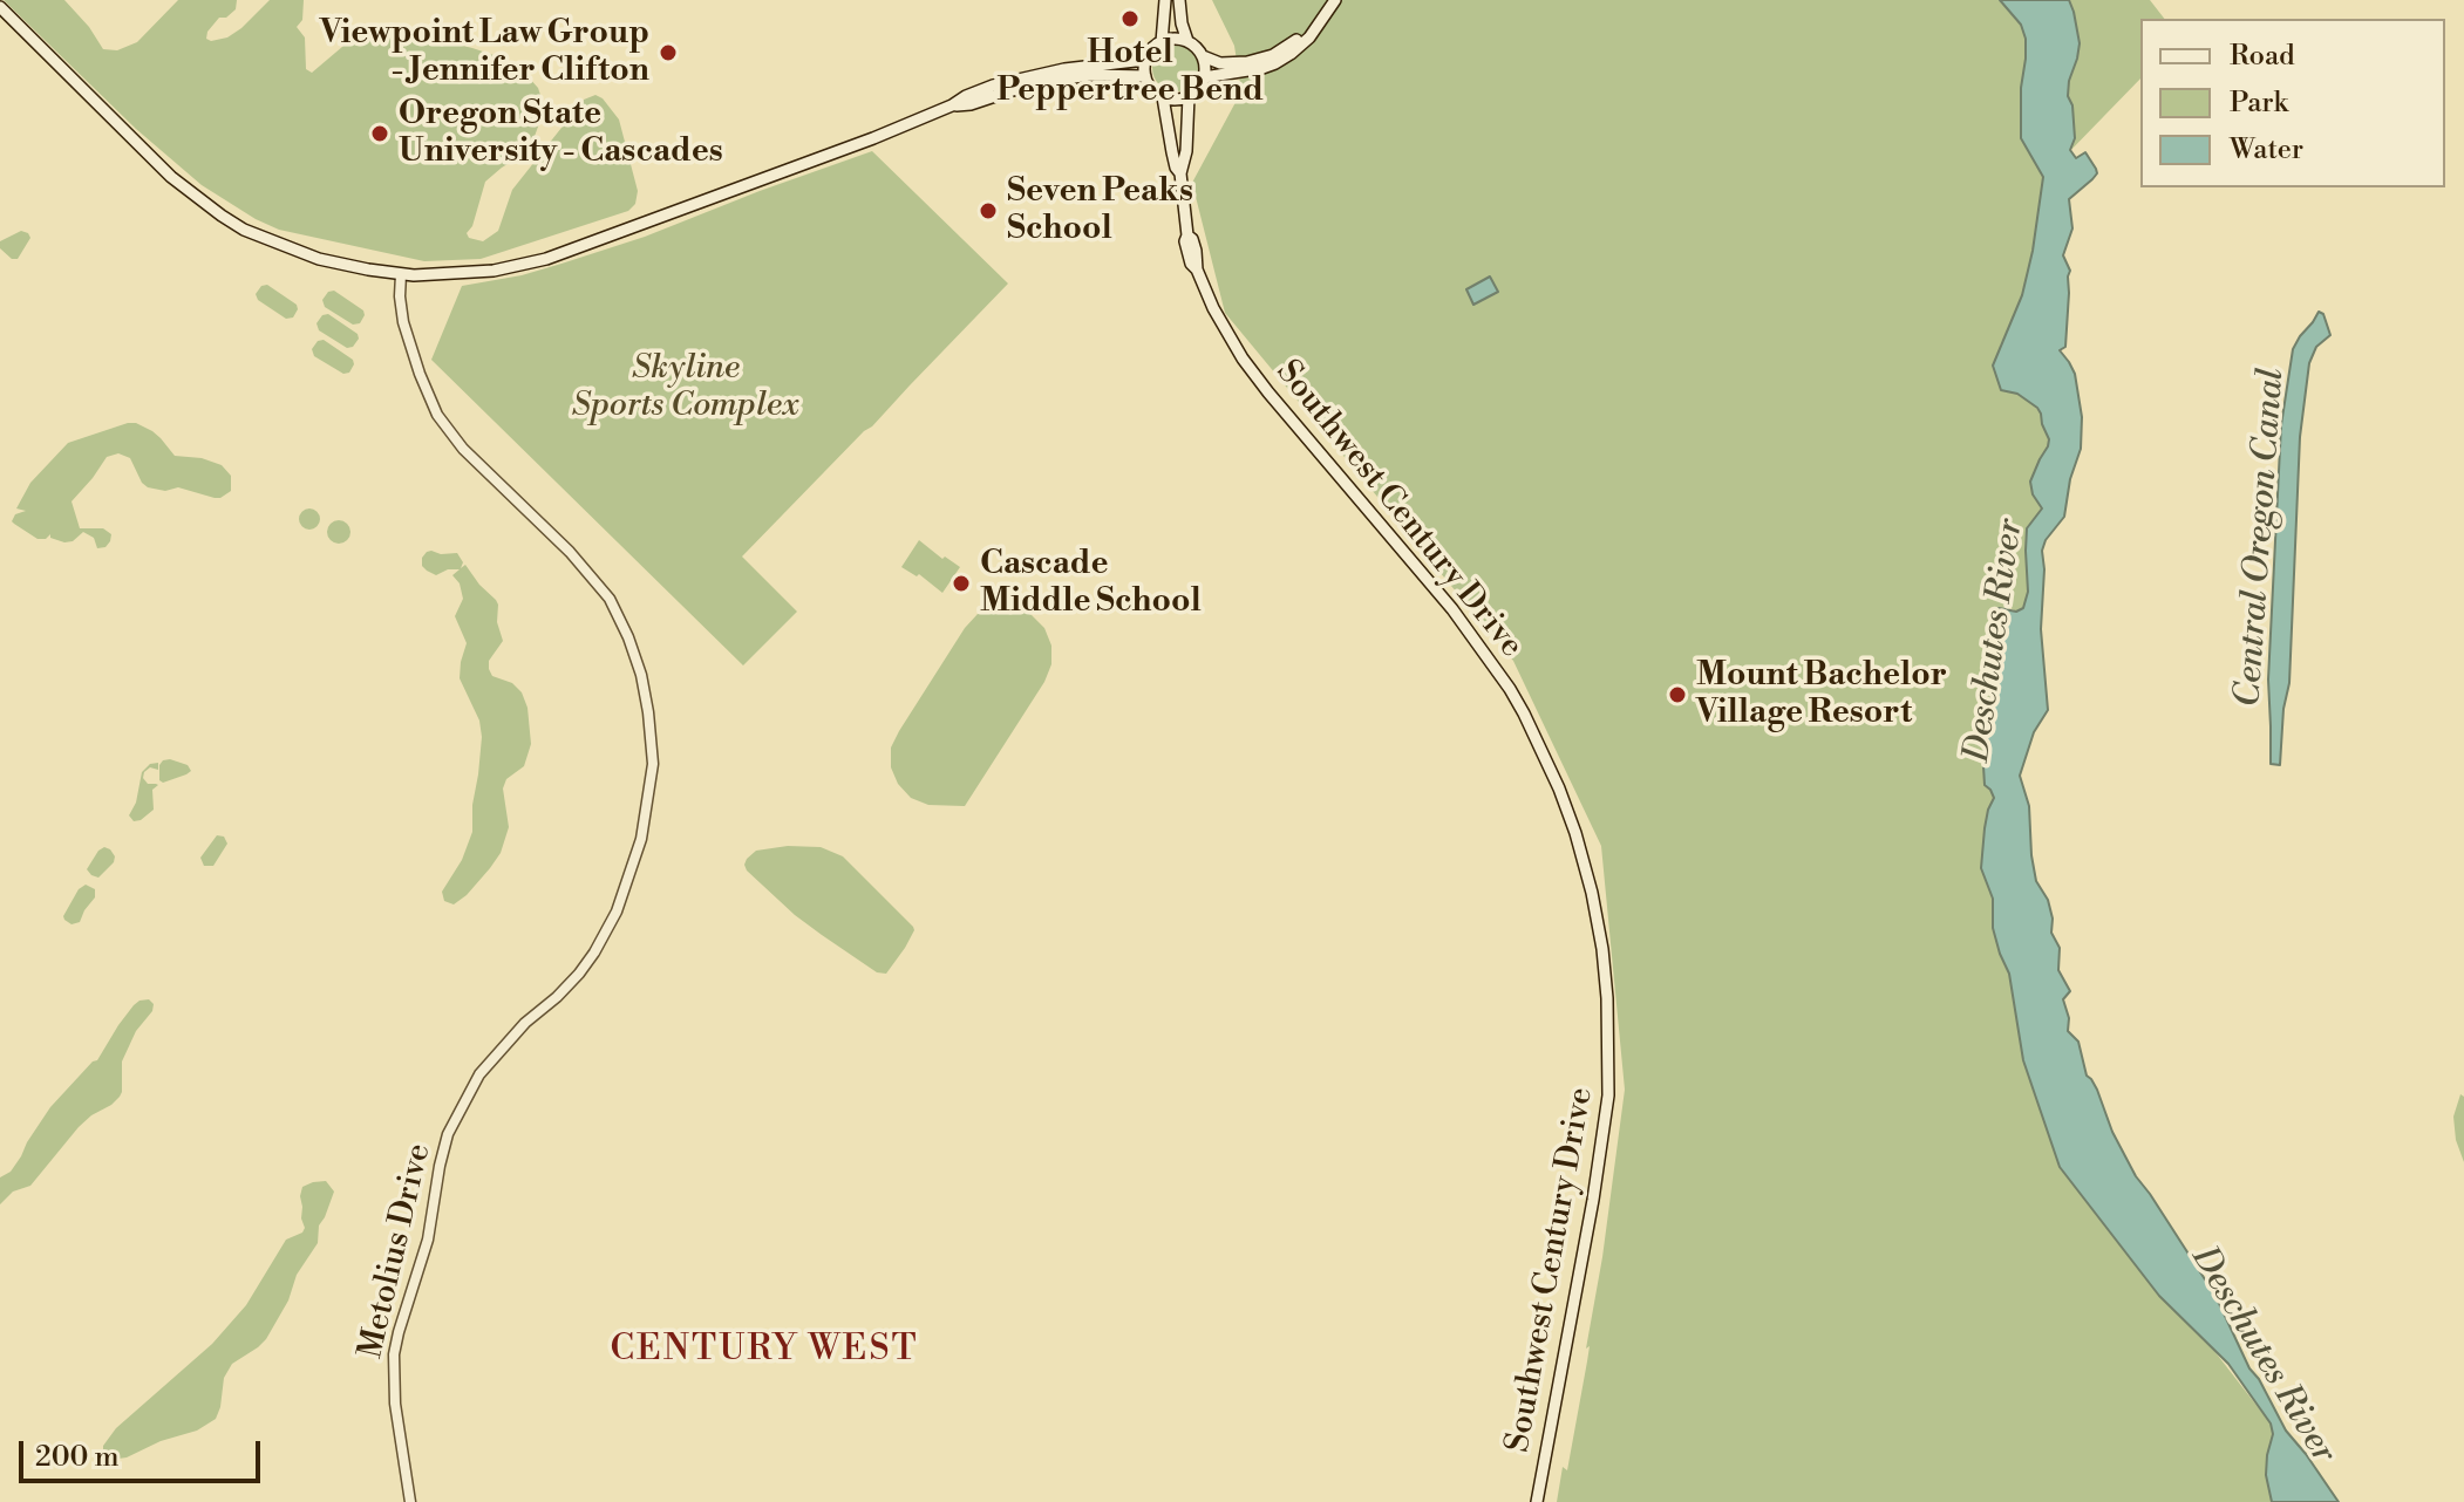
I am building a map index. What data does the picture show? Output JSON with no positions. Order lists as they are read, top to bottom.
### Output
{
  "streets": {
    "main road": ["Southwest Century Drive"],
    "street": ["Metolius Drive"]
  },
  "districts": ["CENTURY WEST"],
  "water": ["Central Oregon Canal", "Deschutes River"],
  "parks": ["Skyline Sports Complex"],
  "places": [
    "Hotel Peppertree Bend",
    "Viewpoint Law Group - Jennifer Clifton",
    "Oregon State University - Cascades",
    "Seven Peaks School",
    "Cascade Middle School",
    "Mount Bachelor Village Resort"
  ],
  "legend": ["Road", "Park", "Water"],
  "scale_bar": "200 m"
}
